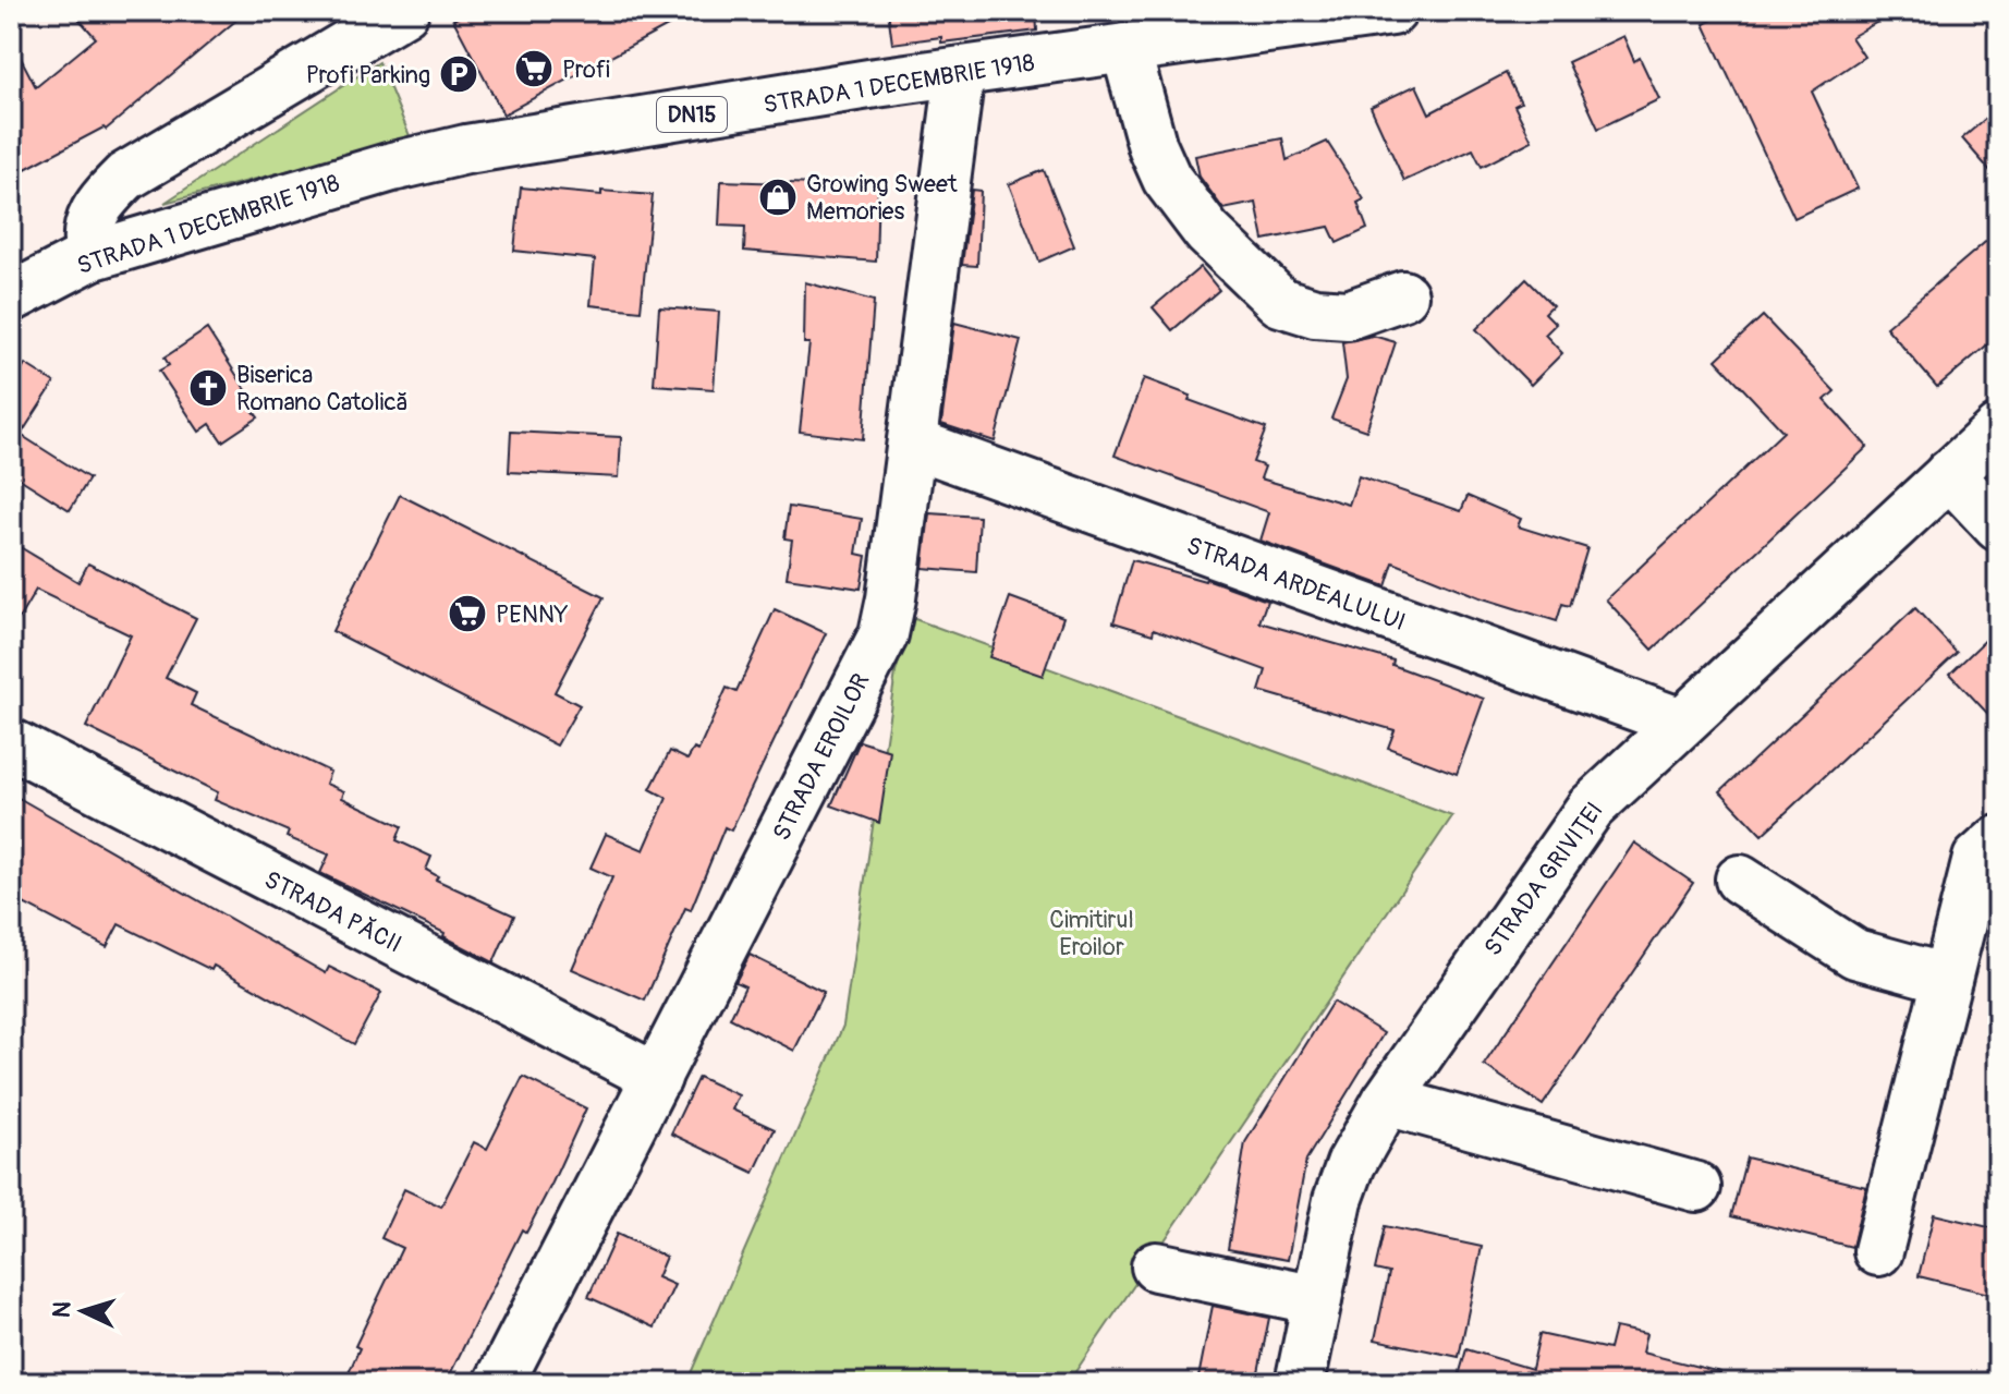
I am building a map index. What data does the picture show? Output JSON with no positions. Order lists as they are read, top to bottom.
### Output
{
  "streets": {
    "street": [
      "STRADA 1 DECEMBRIE 1918",
      "DN15",
      "STRADA ARDEALULUI",
      "STRADA EROILOR",
      "STRADA GRIVIȚEI",
      "STRADA PĂCII"
    ]
  },
  "crossings": [
    ["STRADA 1 DECEMBRIE 1918", "STRADA EROILOR"],
    ["STRADA ARDEALULUI", "STRADA EROILOR"],
    ["STRADA ARDEALULUI", "STRADA GRIVIȚEI"],
    ["STRADA EROILOR", "STRADA PĂCII"]
  ],
  "parks": ["Cimitirul Eroilor"],
  "places": {
    "supermarket": ["Profi", "PENNY"],
    "parking": ["Profi Parking"],
    "shop": ["Growing Sweet Memories"],
    "church": ["Biserica Romano Catolică"]
  },
  "north": "left"
}
